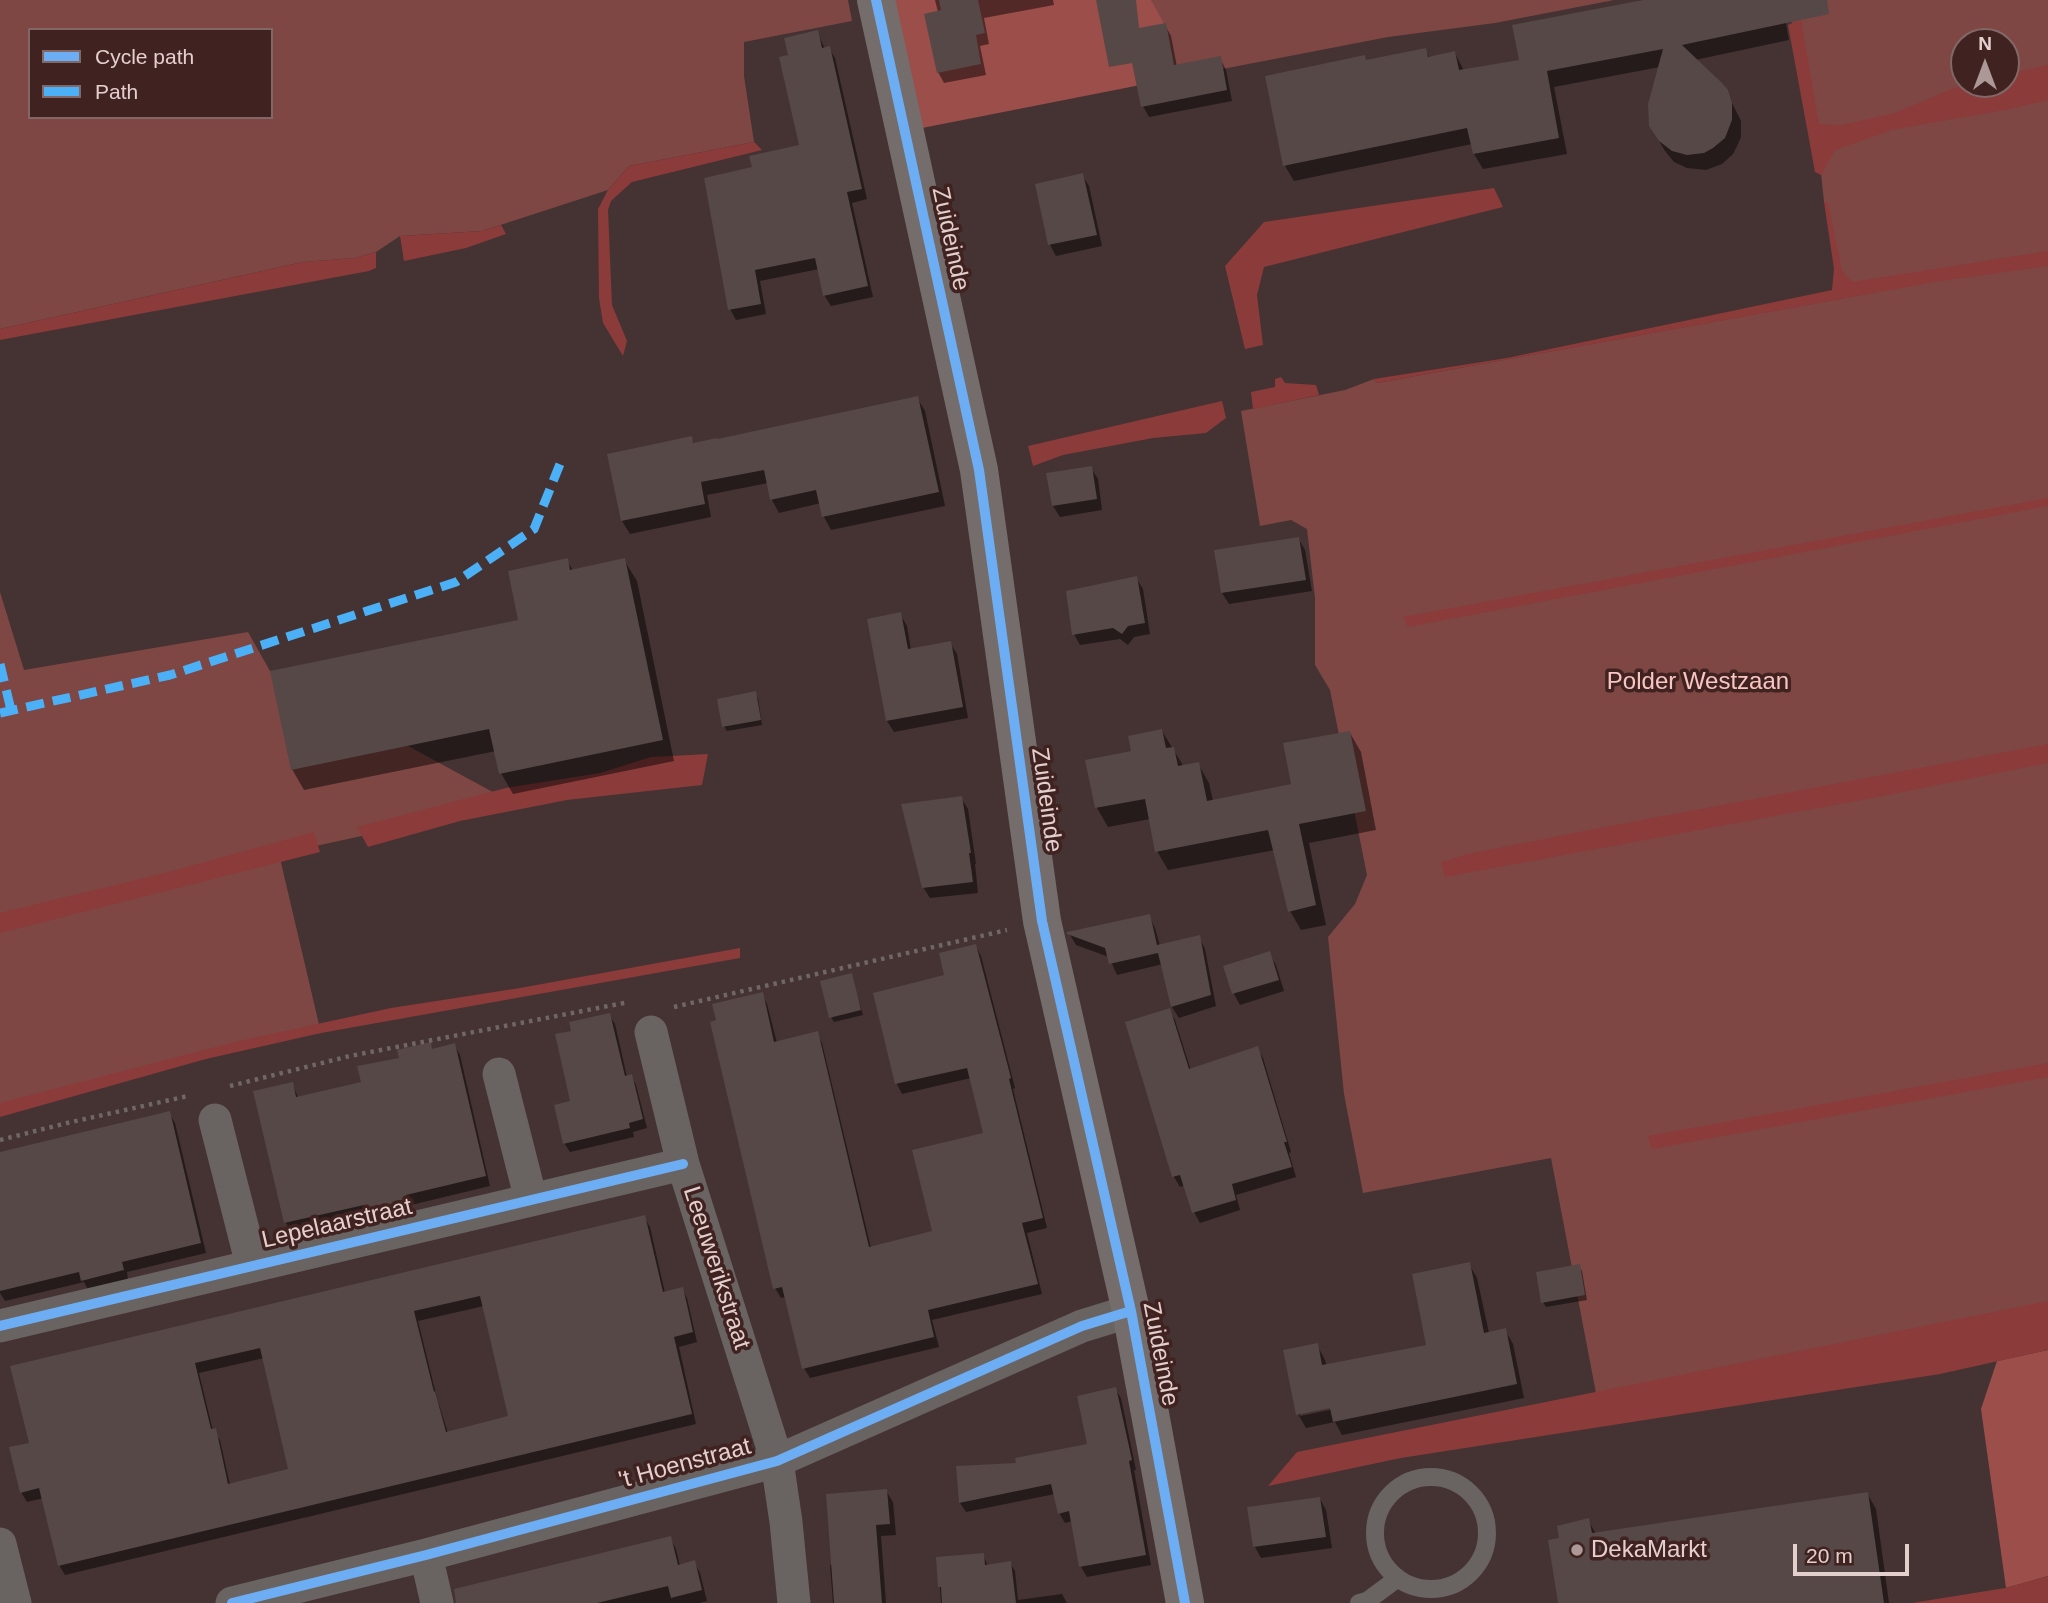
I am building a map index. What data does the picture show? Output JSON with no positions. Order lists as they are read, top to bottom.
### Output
{
  "streets": {
    "street": [
      "Zuideinde",
      "Lepelaarstraat",
      "Leeuwerikstraat",
      "'t Hoenstraat"
    ]
  },
  "crossings": [
    ["Zuideinde", "'t Hoenstraat"],
    ["Lepelaarstraat", "Leeuwerikstraat"],
    ["Leeuwerikstraat", "'t Hoenstraat"]
  ],
  "parks": ["Polder Westzaan"],
  "places": ["DekaMarkt"],
  "legend": ["Cycle path", "Path"],
  "scale_bar": "20 m",
  "north": "top"
}
